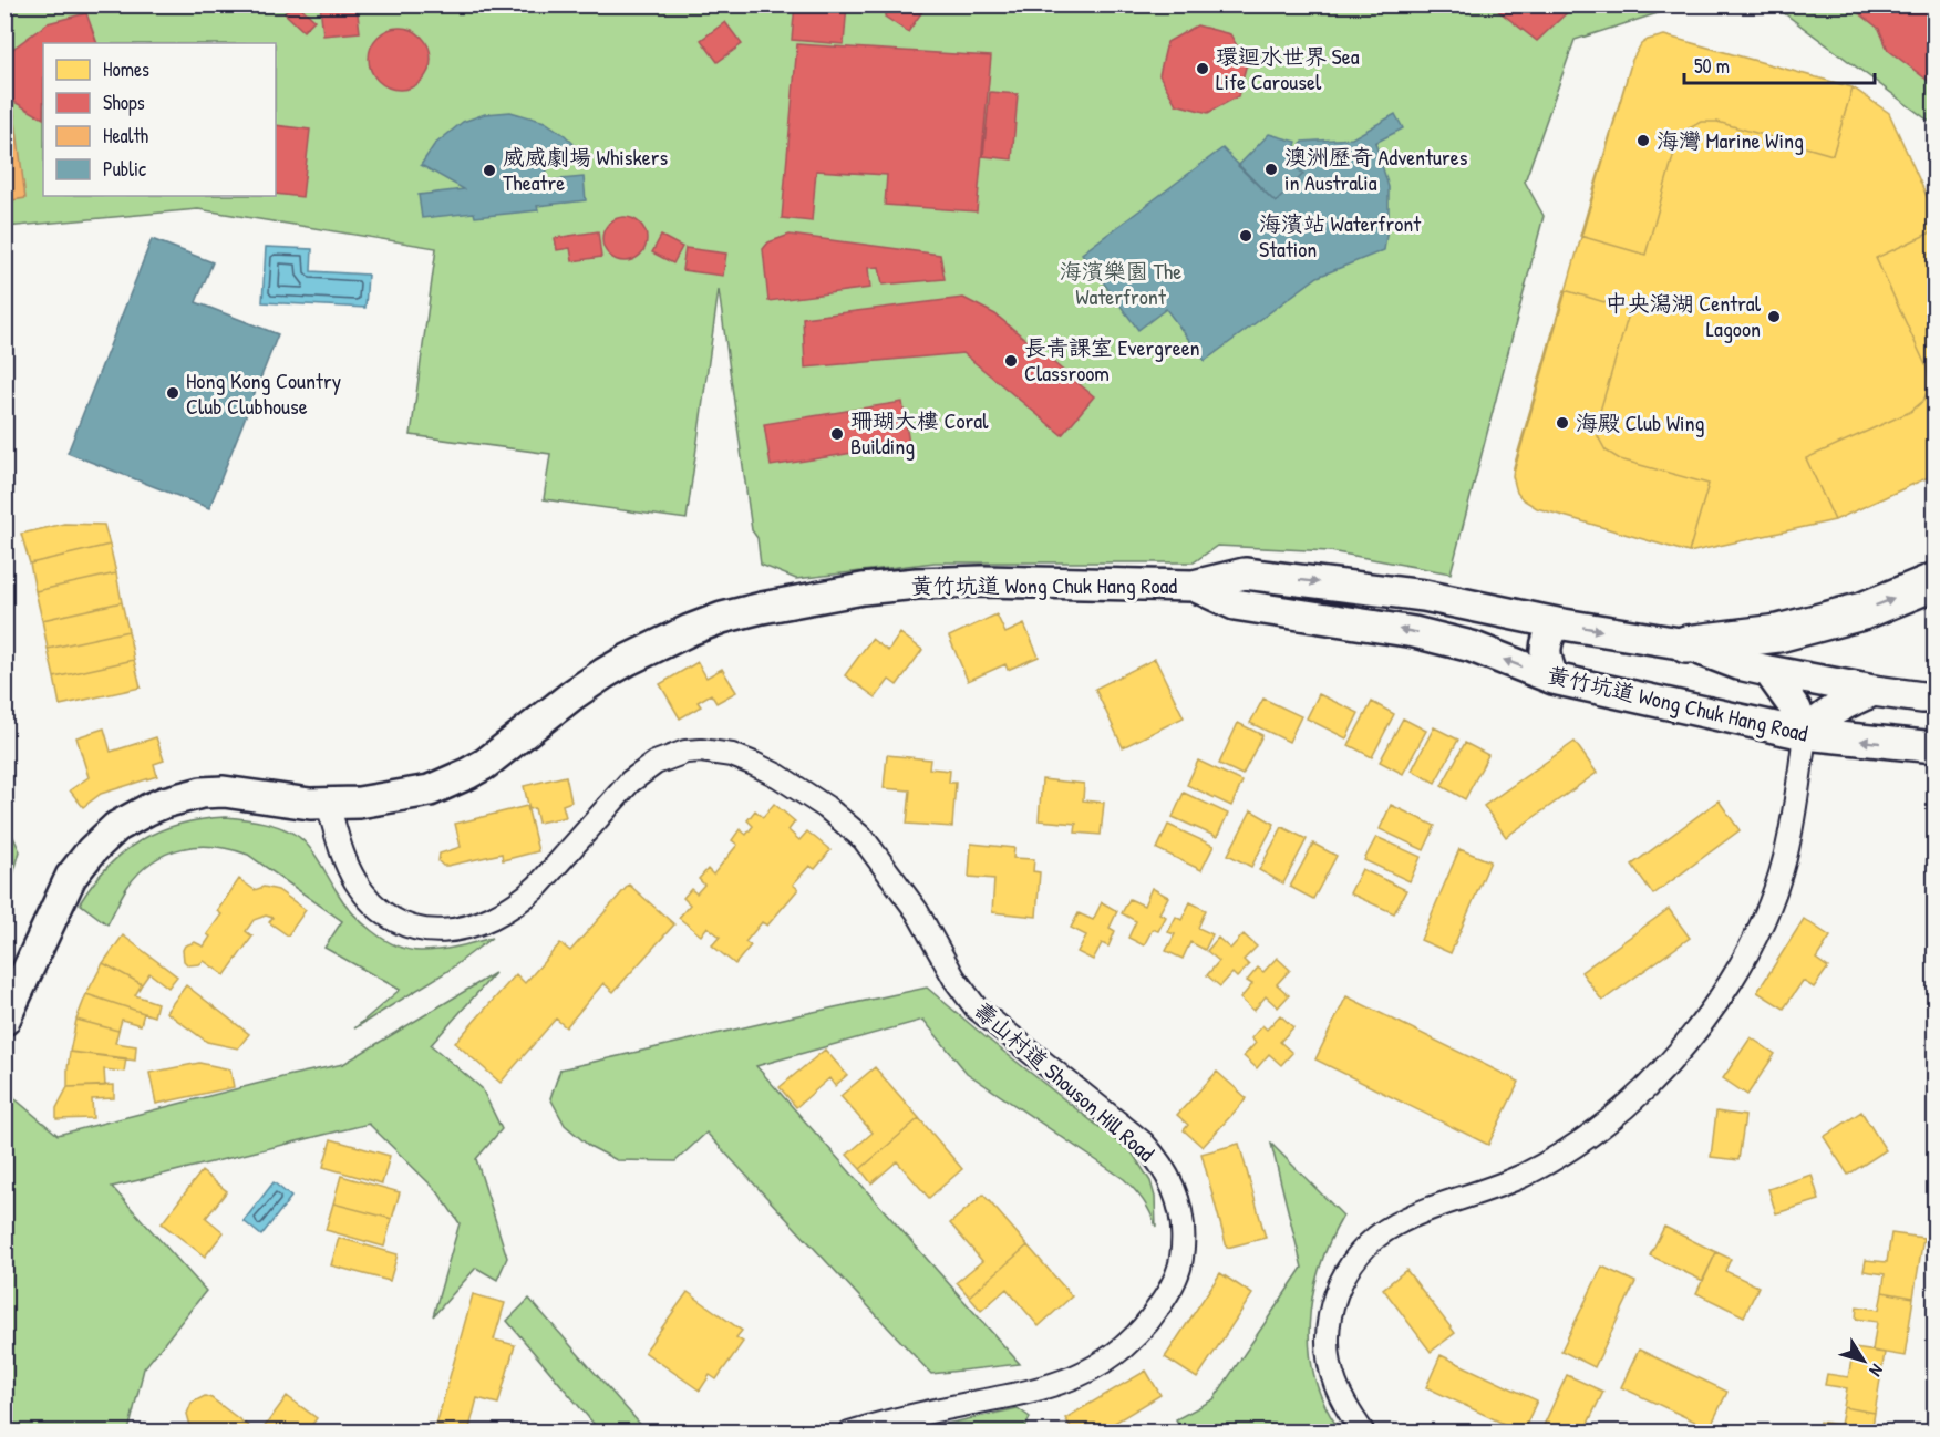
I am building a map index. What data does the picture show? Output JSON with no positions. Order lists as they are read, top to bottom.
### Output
{
  "streets": {
    "main road": ["黃竹坑道 Wong Chuk Hang Road"],
    "street": ["壽山村道 Shouson Hill Road"]
  },
  "crossings": [
    ["黃竹坑道 Wong Chuk Hang Road", "壽山村道 Shouson Hill Road"]
  ],
  "parks": ["海濱樂園 The Waterfront"],
  "places": [
    "環迴水世界 Sea Life Carousel",
    "海灣 Marine Wing",
    "澳洲歷奇 Adventures in Australia",
    "威威劇場 Whiskers Theatre",
    "海濱站 Waterfront Station",
    "中央潟湖 Central Lagoon",
    "長青課室 Evergreen Classroom",
    "Hong Kong Country Club Clubhouse",
    "海殿 Club Wing",
    "珊瑚大樓 Coral Building"
  ],
  "legend": [
    "Homes",
    "Shops",
    "Health",
    "Public"
  ],
  "scale_bar": "50 m",
  "north": "bottom right"
}
